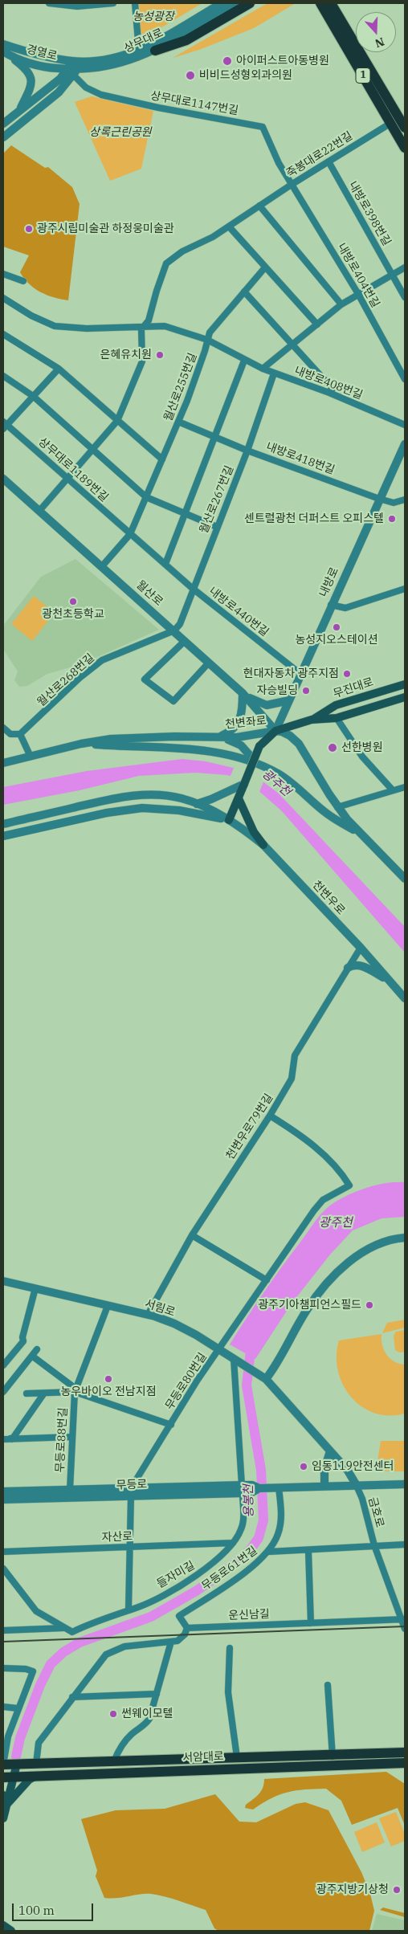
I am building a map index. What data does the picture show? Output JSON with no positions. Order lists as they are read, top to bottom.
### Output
{
  "streets": {
    "main road": ["1", "무진대로", "서암대로"],
    "street": [
      "상무대로",
      "경열로",
      "상무대로1147번길",
      "죽봉대로22번길",
      "내방로398번길",
      "내방로404번길",
      "내방로408번길",
      "월산로255번길",
      "내방로418번길",
      "상무대로1189번길",
      "월산로267번길",
      "내방로",
      "월산로",
      "내방로440번길",
      "월산로268번길",
      "천변좌로",
      "천변우로",
      "천변우로79번길",
      "서림로",
      "무등로80번길",
      "무등로88번길",
      "무등로",
      "금호로",
      "자산로",
      "무등로61번길",
      "들자미길",
      "운신남길"
    ]
  },
  "crossings": [
    ["상무대로", "경열로"],
    ["상무대로", "상무대로1147번길"],
    ["경열로", "상무대로1147번길"],
    ["1", "죽봉대로22번길"],
    ["상무대로1147번길", "죽봉대로22번길"],
    ["상무대로1147번길", "내방로404번길"],
    ["죽봉대로22번길", "내방로398번길"],
    ["죽봉대로22번길", "내방로404번길"],
    ["죽봉대로22번길", "내방로408번길"],
    ["내방로408번길", "월산로255번길"],
    ["내방로408번길", "월산로267번길"],
    ["월산로255번길", "내방로418번길"],
    ["월산로255번길", "상무대로1189번길"],
    ["월산로255번길", "월산로"],
    ["월산로255번길", "내방로440번길"],
    ["내방로418번길", "월산로267번길"],
    ["내방로418번길", "내방로"],
    ["상무대로1189번길", "내방로440번길"],
    ["월산로267번길", "월산로"],
    ["월산로267번길", "내방로440번길"],
    ["월산로267번길", "월산로268번길"],
    ["내방로", "월산로"],
    ["내방로", "내방로440번길"],
    ["내방로", "무진대로"],
    ["내방로", "천변좌로"],
    ["월산로", "월산로268번길"],
    ["월산로", "무진대로"],
    ["월산로", "천변좌로"],
    ["무진대로", "천변좌로"],
    ["천변우로", "천변우로79번길"],
    ["천변우로79번길", "서림로"],
    ["천변우로79번길", "무등로80번길"],
    ["서림로", "무등로80번길"],
    ["서림로", "무등로88번길"],
    ["서림로", "무등로"],
    ["서림로", "금호로"],
    ["서림로", "들자미길"],
    ["무등로80번길", "무등로88번길"],
    ["무등로80번길", "무등로"],
    ["무등로88번길", "무등로"],
    ["무등로", "금호로"],
    ["무등로", "무등로61번길"],
    ["무등로", "들자미길"],
    ["금호로", "운신남길"],
    ["자산로", "들자미길"],
    ["무등로61번길", "운신남길"]
  ],
  "water": ["광주천", "용봉천"],
  "parks": ["농성광장", "상록근린공원"],
  "places": [
    "아이퍼스트아동병원",
    "비비드성형외과의원",
    "광주시립미술관 하정웅미술관",
    "은혜유치원",
    "센트럴광천 더퍼스트 오피스텔",
    "광천초등학교",
    "농성지오스테이션",
    "현대자동차 광주지점",
    "자승빌딩",
    "선한병원",
    "광주기아챔피언스필드",
    "농우바이오 전남지점",
    "임동119안전센터",
    "썬웨이모텔",
    "광주지방기상청"
  ],
  "scale_bar": "100 m",
  "north": "bottom"
}
